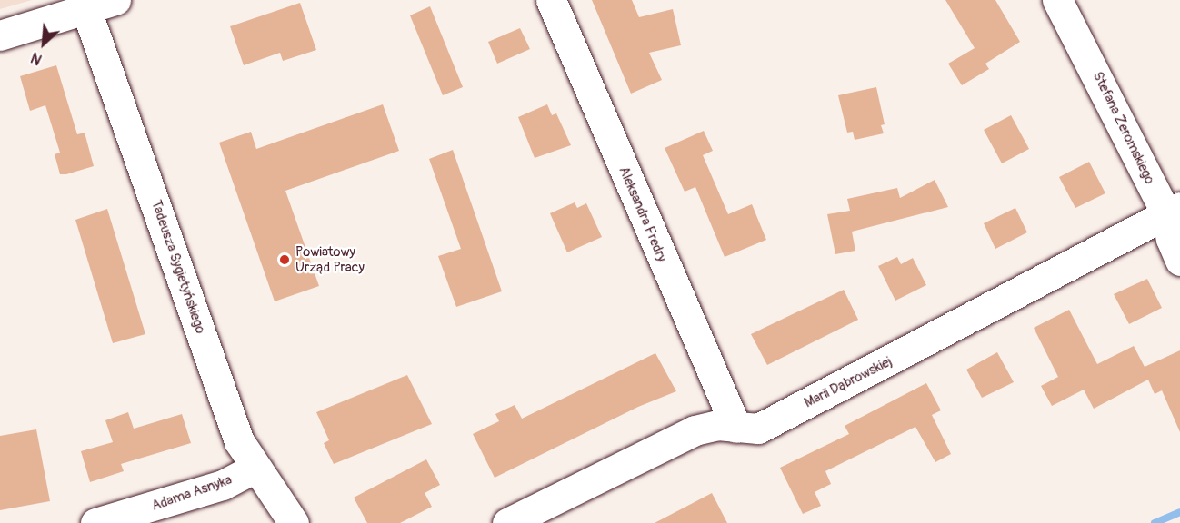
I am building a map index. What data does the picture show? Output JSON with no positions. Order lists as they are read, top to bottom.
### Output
{
  "streets": {
    "street": [
      "Stefana Żeromskiego",
      "Aleksandra Fredry",
      "Tadeusza Sygietyńskiego",
      "Marii Dąbrowskiej",
      "Adama Asnyka"
    ]
  },
  "crossings": [
    ["Stefana Żeromskiego", "Marii Dąbrowskiej"],
    ["Aleksandra Fredry", "Marii Dąbrowskiej"],
    ["Tadeusza Sygietyńskiego", "Adama Asnyka"]
  ],
  "places": ["Powiatowy Urząd Pracy"],
  "north": "bottom left"
}
